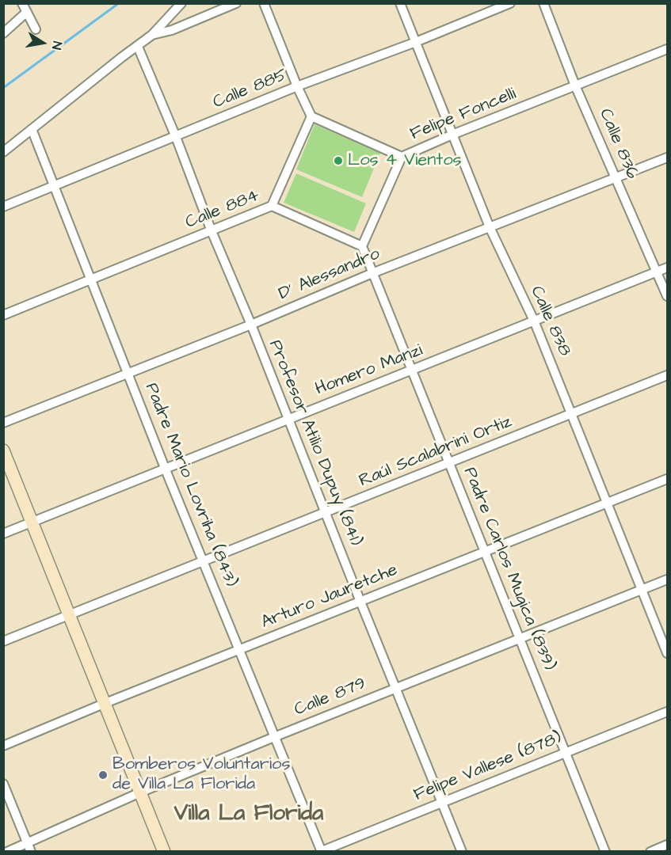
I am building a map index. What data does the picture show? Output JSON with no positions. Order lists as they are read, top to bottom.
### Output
{
  "streets": {
    "street": [
      "Calle 885",
      "Felipe Foncelli",
      "Calle 836",
      "Calle 884",
      "D' Alessandro",
      "Calle 838",
      "Homero Manzi",
      "Profesor Atilio Dupuy (841)",
      "Raúl Scalabrini Ortiz",
      "Padre Mario Lovriha (843)",
      "Padre Carlos Mugica (839)",
      "Arturo Jauretche",
      "Calle 879",
      "Felipe Vallese (878)"
    ]
  },
  "crossings": [
    ["Calle 885", "Calle 838"],
    ["Calle 885", "Profesor Atilio Dupuy (841)"],
    ["Calle 885", "Padre Mario Lovriha (843)"],
    ["Felipe Foncelli", "Calle 836"],
    ["Felipe Foncelli", "Calle 838"],
    ["Calle 836", "D' Alessandro"],
    ["Calle 836", "Homero Manzi"],
    ["Calle 884", "Profesor Atilio Dupuy (841)"],
    ["Calle 884", "Padre Mario Lovriha (843)"],
    ["Calle 884", "Padre Carlos Mugica (839)"],
    ["D' Alessandro", "Calle 838"],
    ["D' Alessandro", "Profesor Atilio Dupuy (841)"],
    ["D' Alessandro", "Padre Mario Lovriha (843)"],
    ["D' Alessandro", "Padre Carlos Mugica (839)"],
    ["Calle 838", "Homero Manzi"],
    ["Calle 838", "Raúl Scalabrini Ortiz"],
    ["Calle 838", "Arturo Jauretche"],
    ["Calle 838", "Calle 879"],
    ["Homero Manzi", "Profesor Atilio Dupuy (841)"],
    ["Homero Manzi", "Padre Mario Lovriha (843)"],
    ["Homero Manzi", "Padre Carlos Mugica (839)"],
    ["Profesor Atilio Dupuy (841)", "Raúl Scalabrini Ortiz"],
    ["Profesor Atilio Dupuy (841)", "Arturo Jauretche"],
    ["Profesor Atilio Dupuy (841)", "Calle 879"],
    ["Profesor Atilio Dupuy (841)", "Felipe Vallese (878)"],
    ["Raúl Scalabrini Ortiz", "Padre Mario Lovriha (843)"],
    ["Raúl Scalabrini Ortiz", "Padre Carlos Mugica (839)"],
    ["Padre Mario Lovriha (843)", "Arturo Jauretche"],
    ["Padre Mario Lovriha (843)", "Calle 879"],
    ["Padre Mario Lovriha (843)", "Felipe Vallese (878)"],
    ["Padre Carlos Mugica (839)", "Arturo Jauretche"],
    ["Padre Carlos Mugica (839)", "Calle 879"],
    ["Padre Carlos Mugica (839)", "Felipe Vallese (878)"]
  ],
  "districts": ["Villa La Florida"],
  "places": ["Los 4 Vientos", "Bomberos Voluntarios de Villa La Florida"],
  "north": "right"
}
